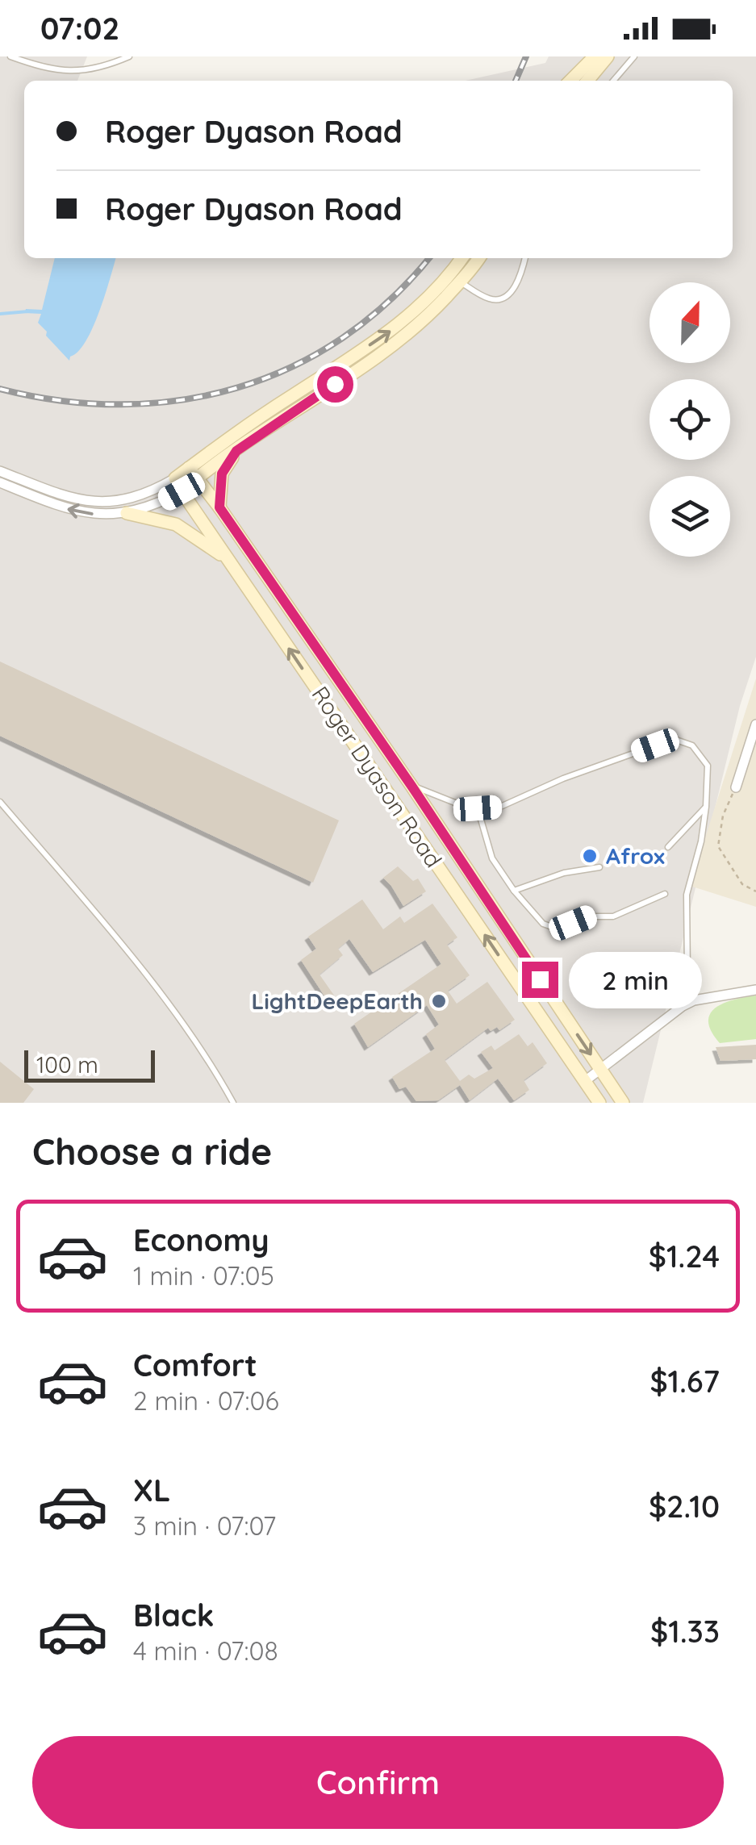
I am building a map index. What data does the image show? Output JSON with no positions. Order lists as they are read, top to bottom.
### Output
{
  "streets": {
    "main road": ["Roger Dyason Road"]
  },
  "places": ["Afrox", "LightDeepEarth"],
  "scale_bar": "100 m",
  "north": "top",
  "page": {
    "status": "07:02",
    "banner": ["Roger Dyason Road", "Roger Dyason Road"],
    "bubble": "2 min",
    "scale": "100 m",
    "heading": "Choose a ride",
    "list": [
      {
        "name": "Economy",
        "note": "1 min · 07:05",
        "value": "$1.24"
      },
      {
        "name": "Comfort",
        "note": "2 min · 07:06",
        "value": "$1.67"
      },
      {
        "name": "XL",
        "note": "3 min · 07:07",
        "value": "$2.10"
      },
      {
        "name": "Black",
        "note": "4 min · 07:08",
        "value": "$1.33"
      }
    ],
    "buttons": "Confirm"
  }
}
